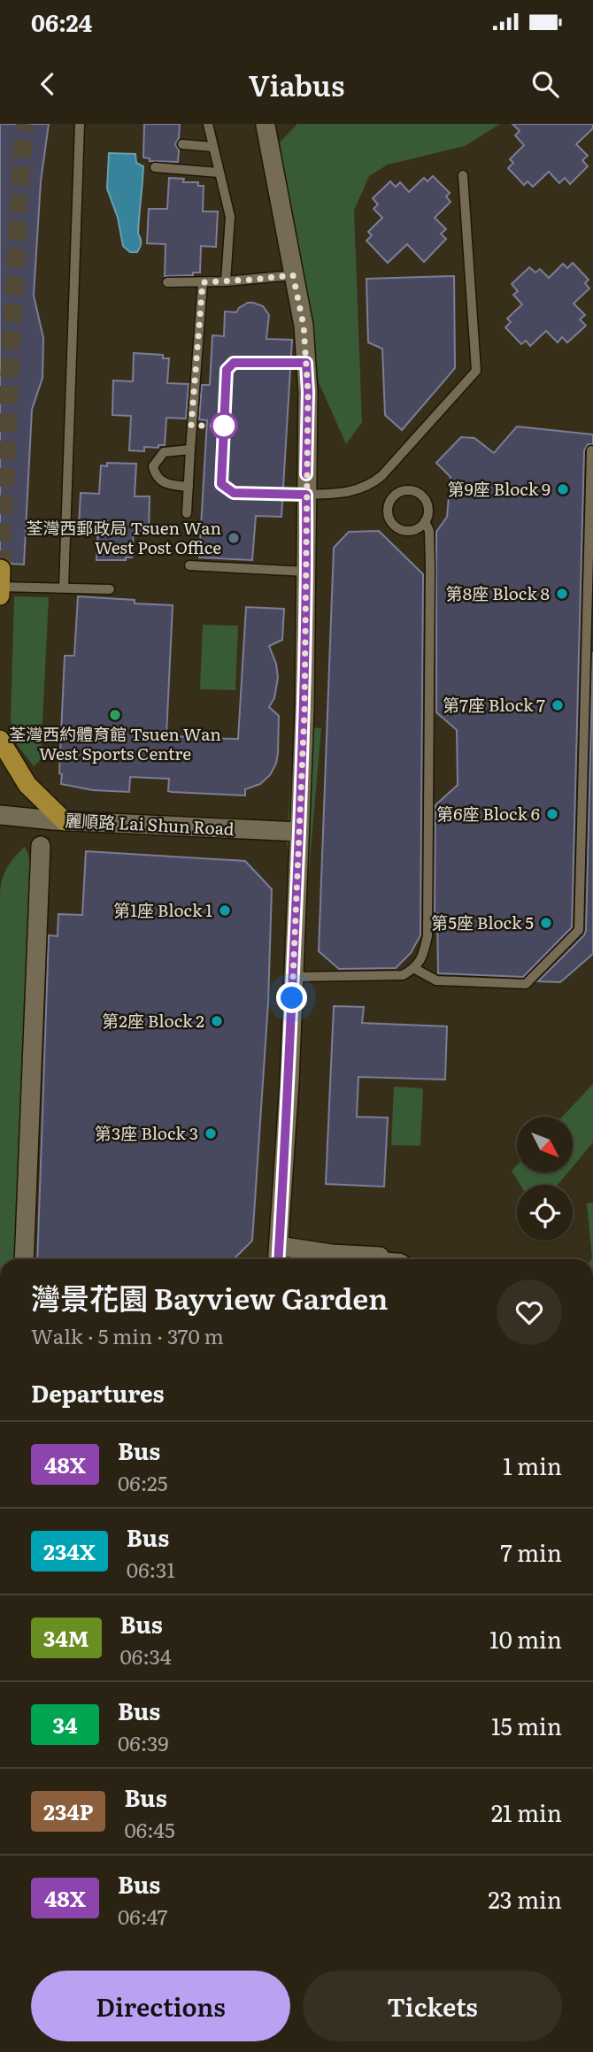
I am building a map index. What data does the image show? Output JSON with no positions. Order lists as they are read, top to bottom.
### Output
{
  "streets": {
    "street": ["麗順路 Lai Shun Road"]
  },
  "places": [
    "第9座 Block 9",
    "荃灣西郵政局 Tsuen Wan West Post Office",
    "第8座 Block 8",
    "第7座 Block 7",
    "荃灣西約體育館 Tsuen Wan West Sports Centre",
    "第6座 Block 6",
    "第1座 Block 1",
    "第5座 Block 5",
    "第2座 Block 2",
    "第3座 Block 3"
  ],
  "lines": ["bus line 48X"],
  "north": "bottom right",
  "page": {
    "status": "06:24",
    "header": "Viabus",
    "heading": [
      ["灣景花園 Bayview Garden", "Walk · 5 min · 370 m"],
      "Departures"
    ],
    "list": [
      {
        "mark": "48X",
        "name": "Bus",
        "note": "06:25",
        "value": "1 min"
      },
      {
        "mark": "234X",
        "name": "Bus",
        "note": "06:31",
        "value": "7 min"
      },
      {
        "mark": "34M",
        "name": "Bus",
        "note": "06:34",
        "value": "10 min"
      },
      {
        "mark": "34",
        "name": "Bus",
        "note": "06:39",
        "value": "15 min"
      },
      {
        "mark": "234P",
        "name": "Bus",
        "note": "06:45",
        "value": "21 min"
      },
      {
        "mark": "48X",
        "name": "Bus",
        "note": "06:47",
        "value": "23 min"
      }
    ],
    "buttons": ["Directions", "Tickets"]
  }
}
